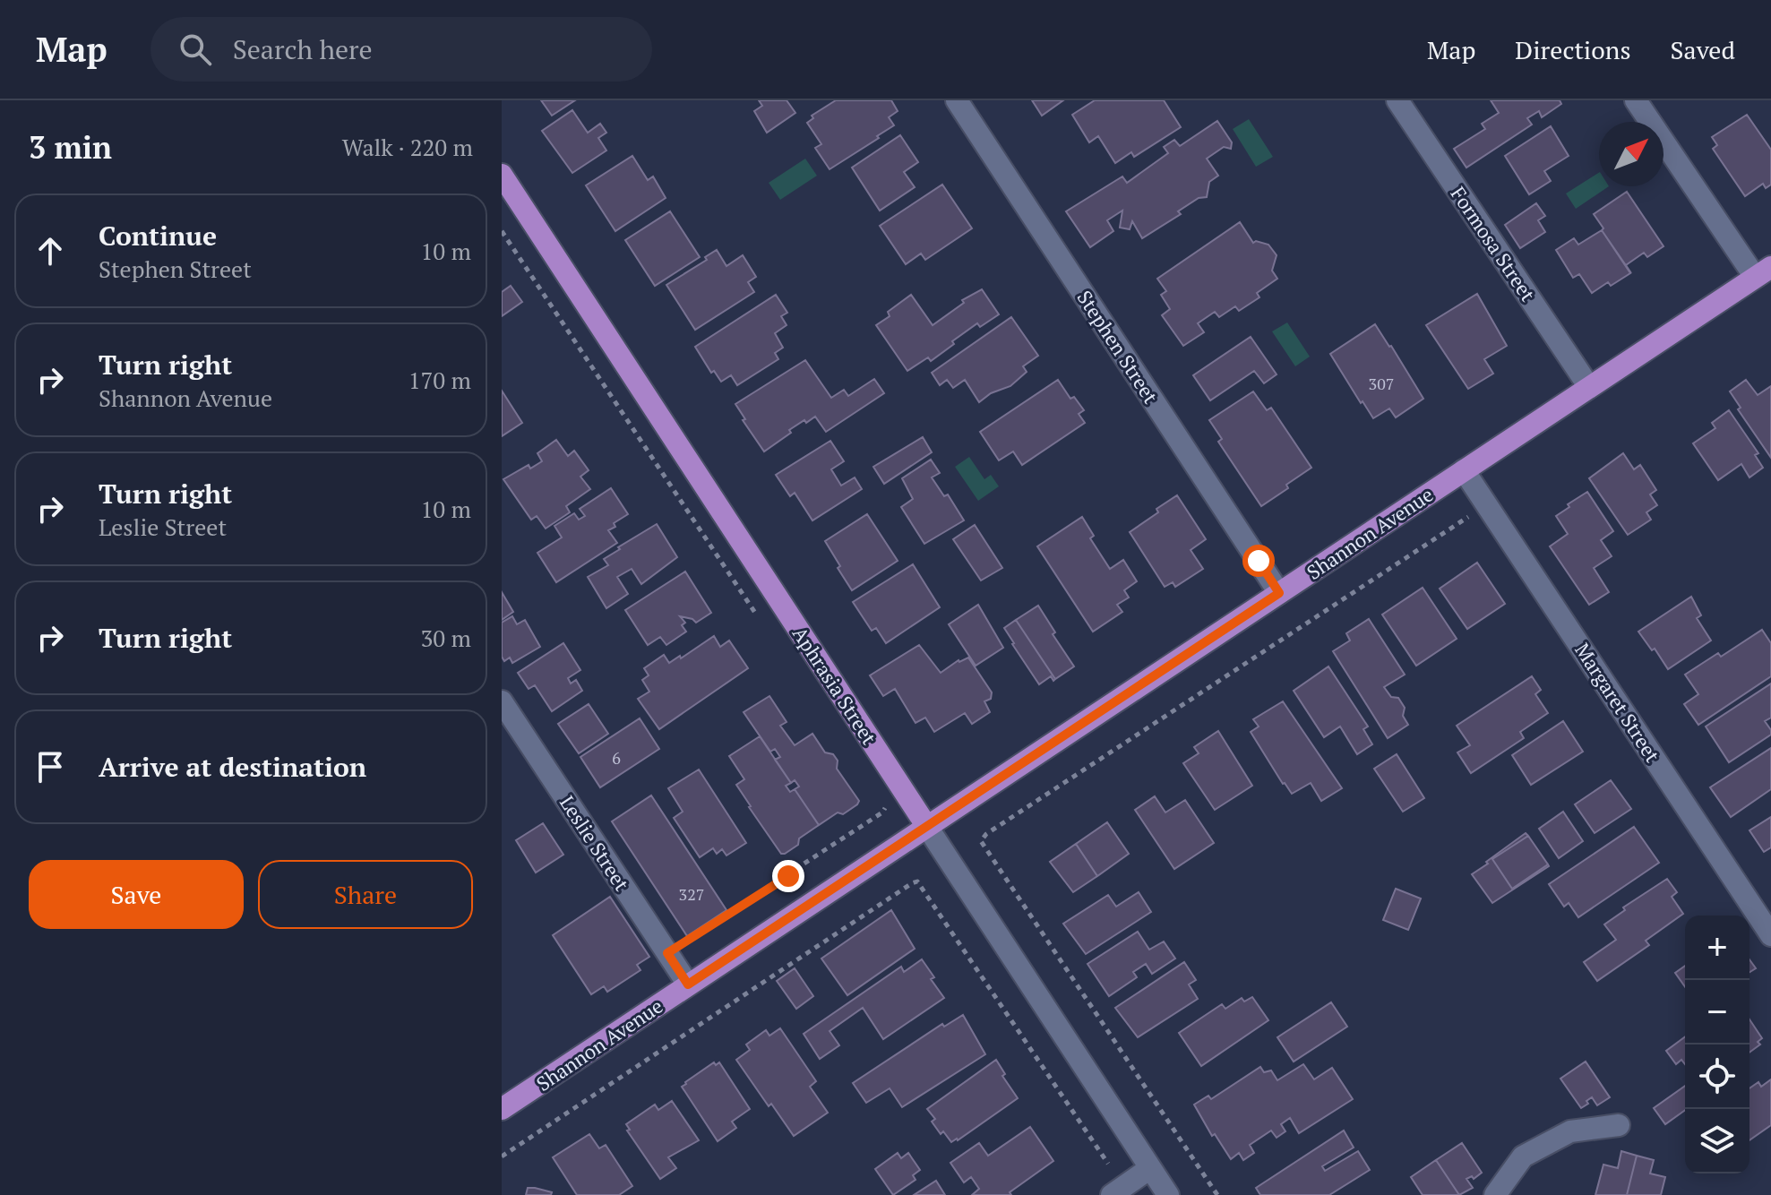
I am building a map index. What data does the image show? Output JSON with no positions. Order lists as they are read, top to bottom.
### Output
{
  "streets": {
    "main road": ["Shannon Avenue", "Aphrasia Street"],
    "street": [
      "Formosa Street",
      "Stephen Street",
      "Margaret Street",
      "Leslie Street"
    ]
  },
  "crossings": [
    ["Formosa Street", "Shannon Avenue"],
    ["Stephen Street", "Shannon Avenue"],
    ["Shannon Avenue", "Aphrasia Street"],
    ["Shannon Avenue", "Margaret Street"],
    ["Shannon Avenue", "Leslie Street"]
  ],
  "house_numbers": ["307", "6", "327"],
  "north": "top right",
  "page": {
    "header": "Map",
    "search": "Search here",
    "nav": ["Map", "Directions", "Saved"],
    "heading": ["3 min", "Walk · 220 m"],
    "list": [
      ["Continue", "Stephen Street", "10 m"],
      ["Turn right", "Shannon Avenue", "170 m"],
      ["Turn right", "Leslie Street", "10 m"],
      ["Turn right", "30 m"],
      "Arrive at destination"
    ],
    "buttons": ["Save", "Share"],
    "map_buttons": ["+", "−"]
  }
}
